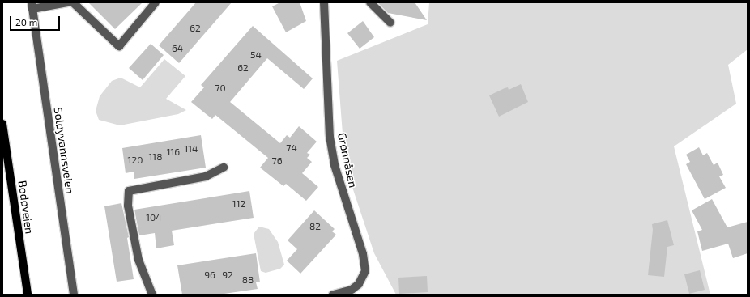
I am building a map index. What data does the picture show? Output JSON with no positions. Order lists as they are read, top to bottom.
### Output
{
  "streets": {
    "main road": ["Bodøveien"],
    "street": ["Soløyvannsveien", "Grønnåsen"]
  },
  "house_numbers": [
    "62",
    "64",
    "54",
    "62",
    "70",
    "74",
    "114",
    "116",
    "118",
    "120",
    "76",
    "112",
    "104",
    "82",
    "96",
    "92",
    "88"
  ],
  "scale_bar": "20 m"
}
